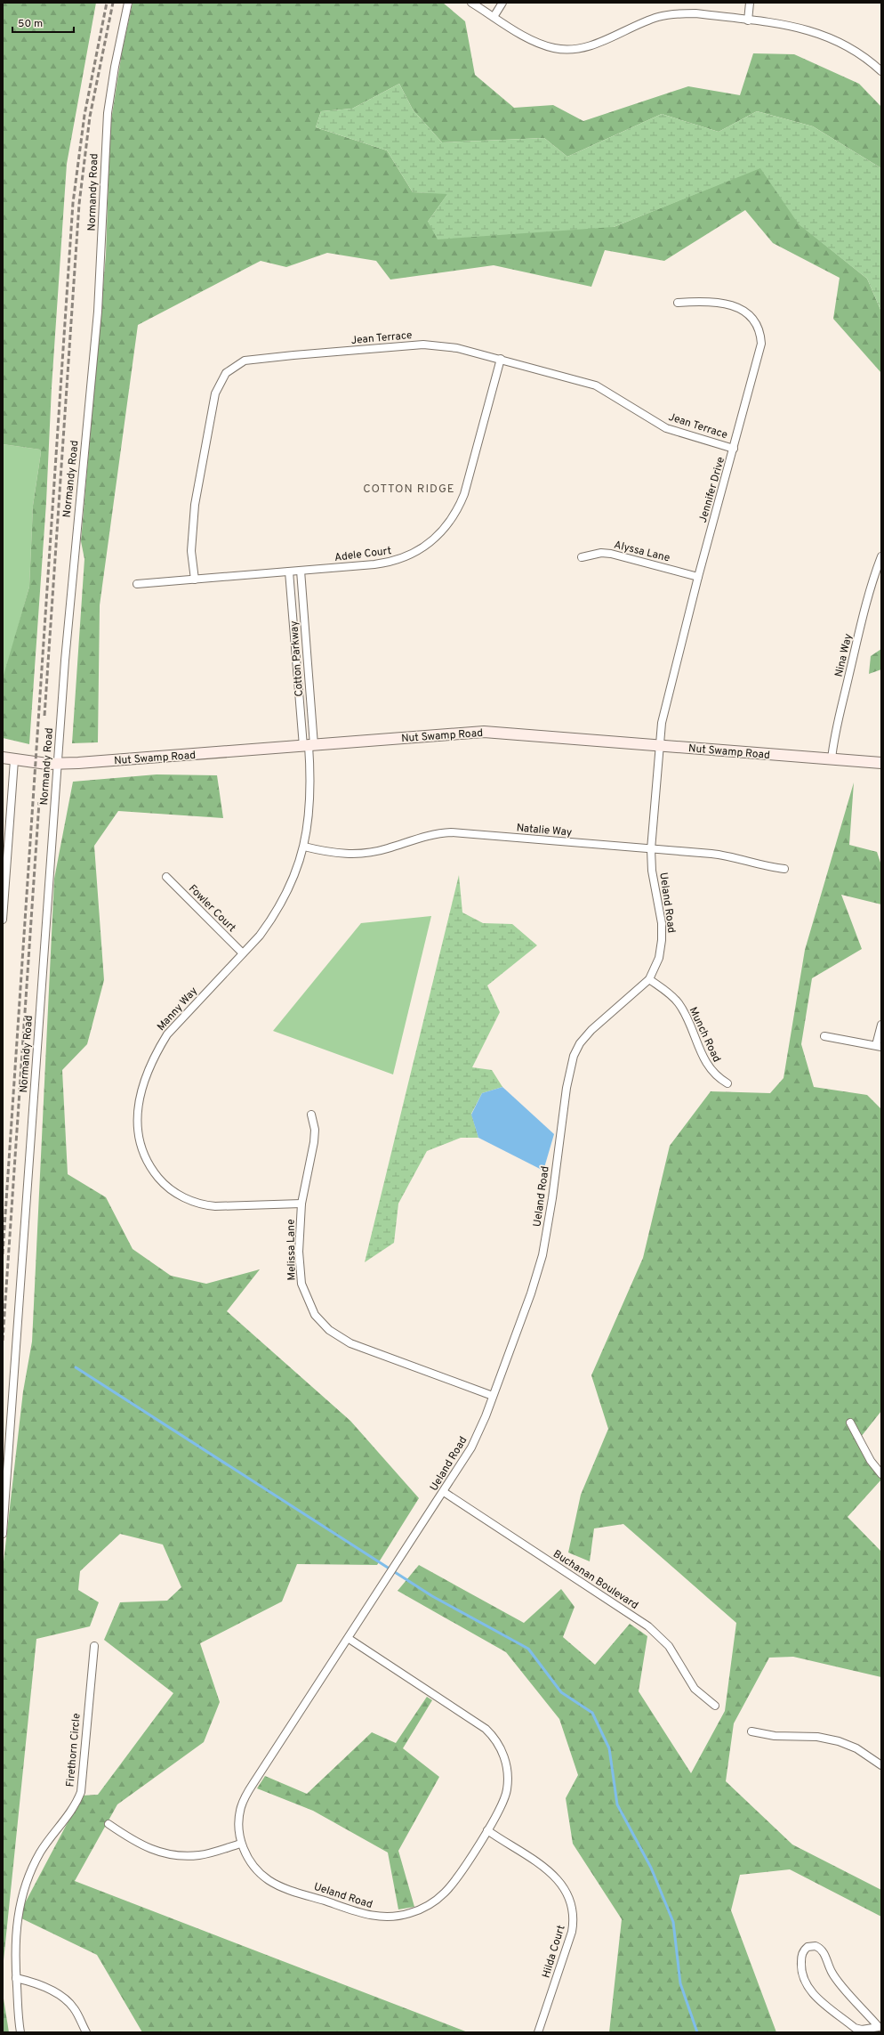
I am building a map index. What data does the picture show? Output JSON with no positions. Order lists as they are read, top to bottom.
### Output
{
  "streets": {
    "main road": ["Nut Swamp Road"],
    "street": [
      "Normandy Road",
      "Jean Terrace",
      "Jennifer Drive",
      "Alyssa Lane",
      "Adele Court",
      "Nina Way",
      "Cotton Parkway",
      "Natalie Way",
      "Ueland Road",
      "Fowler Court",
      "Manny Way",
      "Munch Road",
      "Melissa Lane",
      "Buchanan Boulevard",
      "Firethorn Circle",
      "Hilda Court"
    ]
  },
  "crossings": [
    ["Normandy Road", "Nut Swamp Road"],
    ["Jean Terrace", "Jennifer Drive"],
    ["Jean Terrace", "Adele Court"],
    ["Jennifer Drive", "Alyssa Lane"],
    ["Jennifer Drive", "Nut Swamp Road"],
    ["Jennifer Drive", "Ueland Road"],
    ["Adele Court", "Cotton Parkway"],
    ["Nina Way", "Nut Swamp Road"],
    ["Cotton Parkway", "Nut Swamp Road"],
    ["Cotton Parkway", "Manny Way"],
    ["Nut Swamp Road", "Ueland Road"],
    ["Nut Swamp Road", "Manny Way"],
    ["Natalie Way", "Ueland Road"],
    ["Natalie Way", "Manny Way"],
    ["Ueland Road", "Munch Road"],
    ["Ueland Road", "Melissa Lane"],
    ["Ueland Road", "Buchanan Boulevard"],
    ["Ueland Road", "Hilda Court"],
    ["Fowler Court", "Manny Way"],
    ["Manny Way", "Melissa Lane"]
  ],
  "districts": ["COTTON RIDGE"],
  "scale_bar": "50 m"
}
